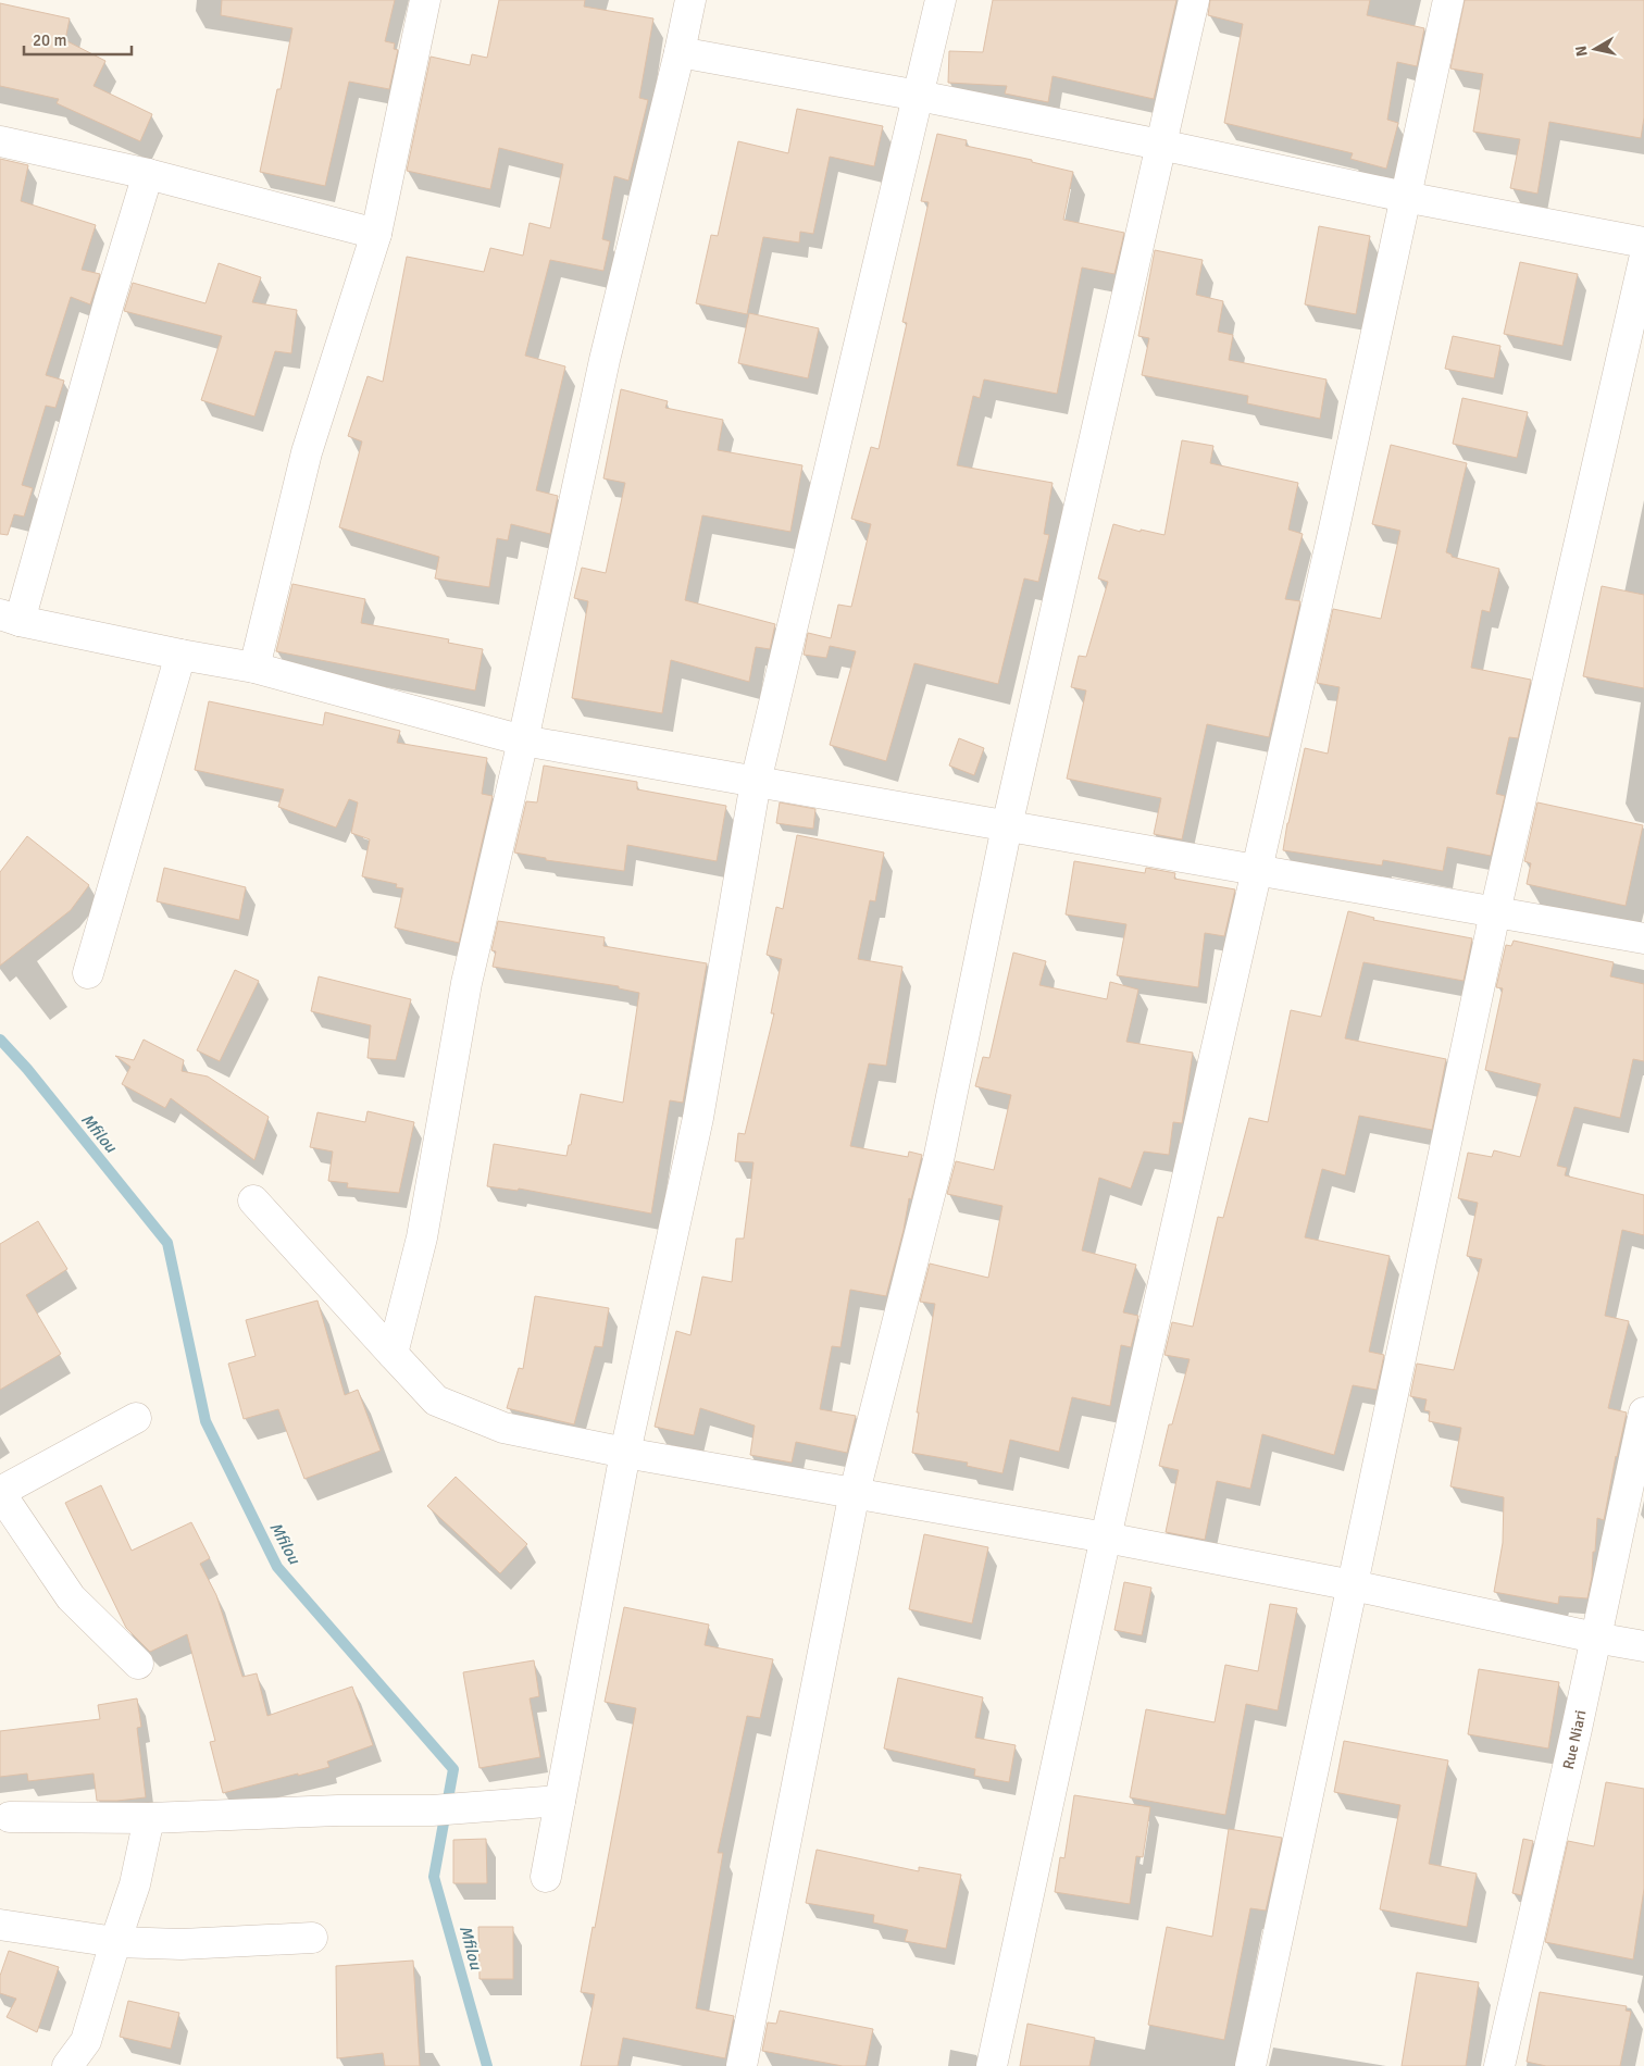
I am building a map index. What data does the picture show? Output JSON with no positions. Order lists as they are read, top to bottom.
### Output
{
  "streets": {
    "street": ["Rue Niari"]
  },
  "water": ["Mfilou"],
  "scale_bar": "20 m",
  "north": "left"
}
